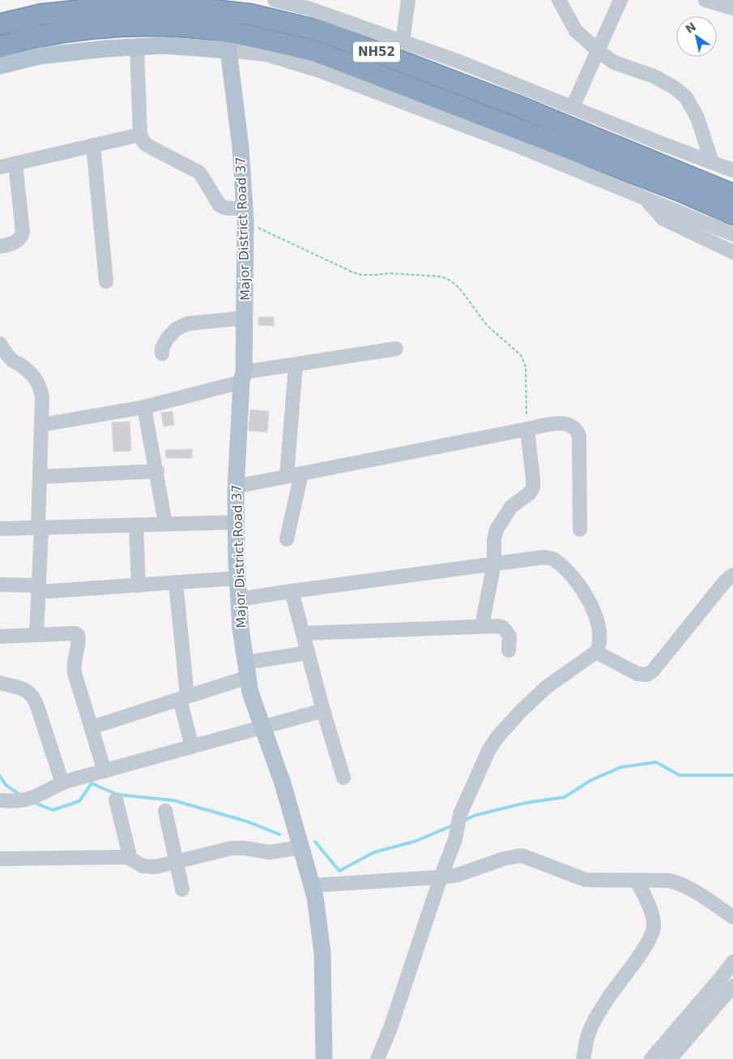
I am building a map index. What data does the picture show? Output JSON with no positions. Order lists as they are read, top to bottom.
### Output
{
  "streets": {
    "highway": ["NH52"],
    "main road": ["Major District Road 37"]
  },
  "north": "top left"
}
